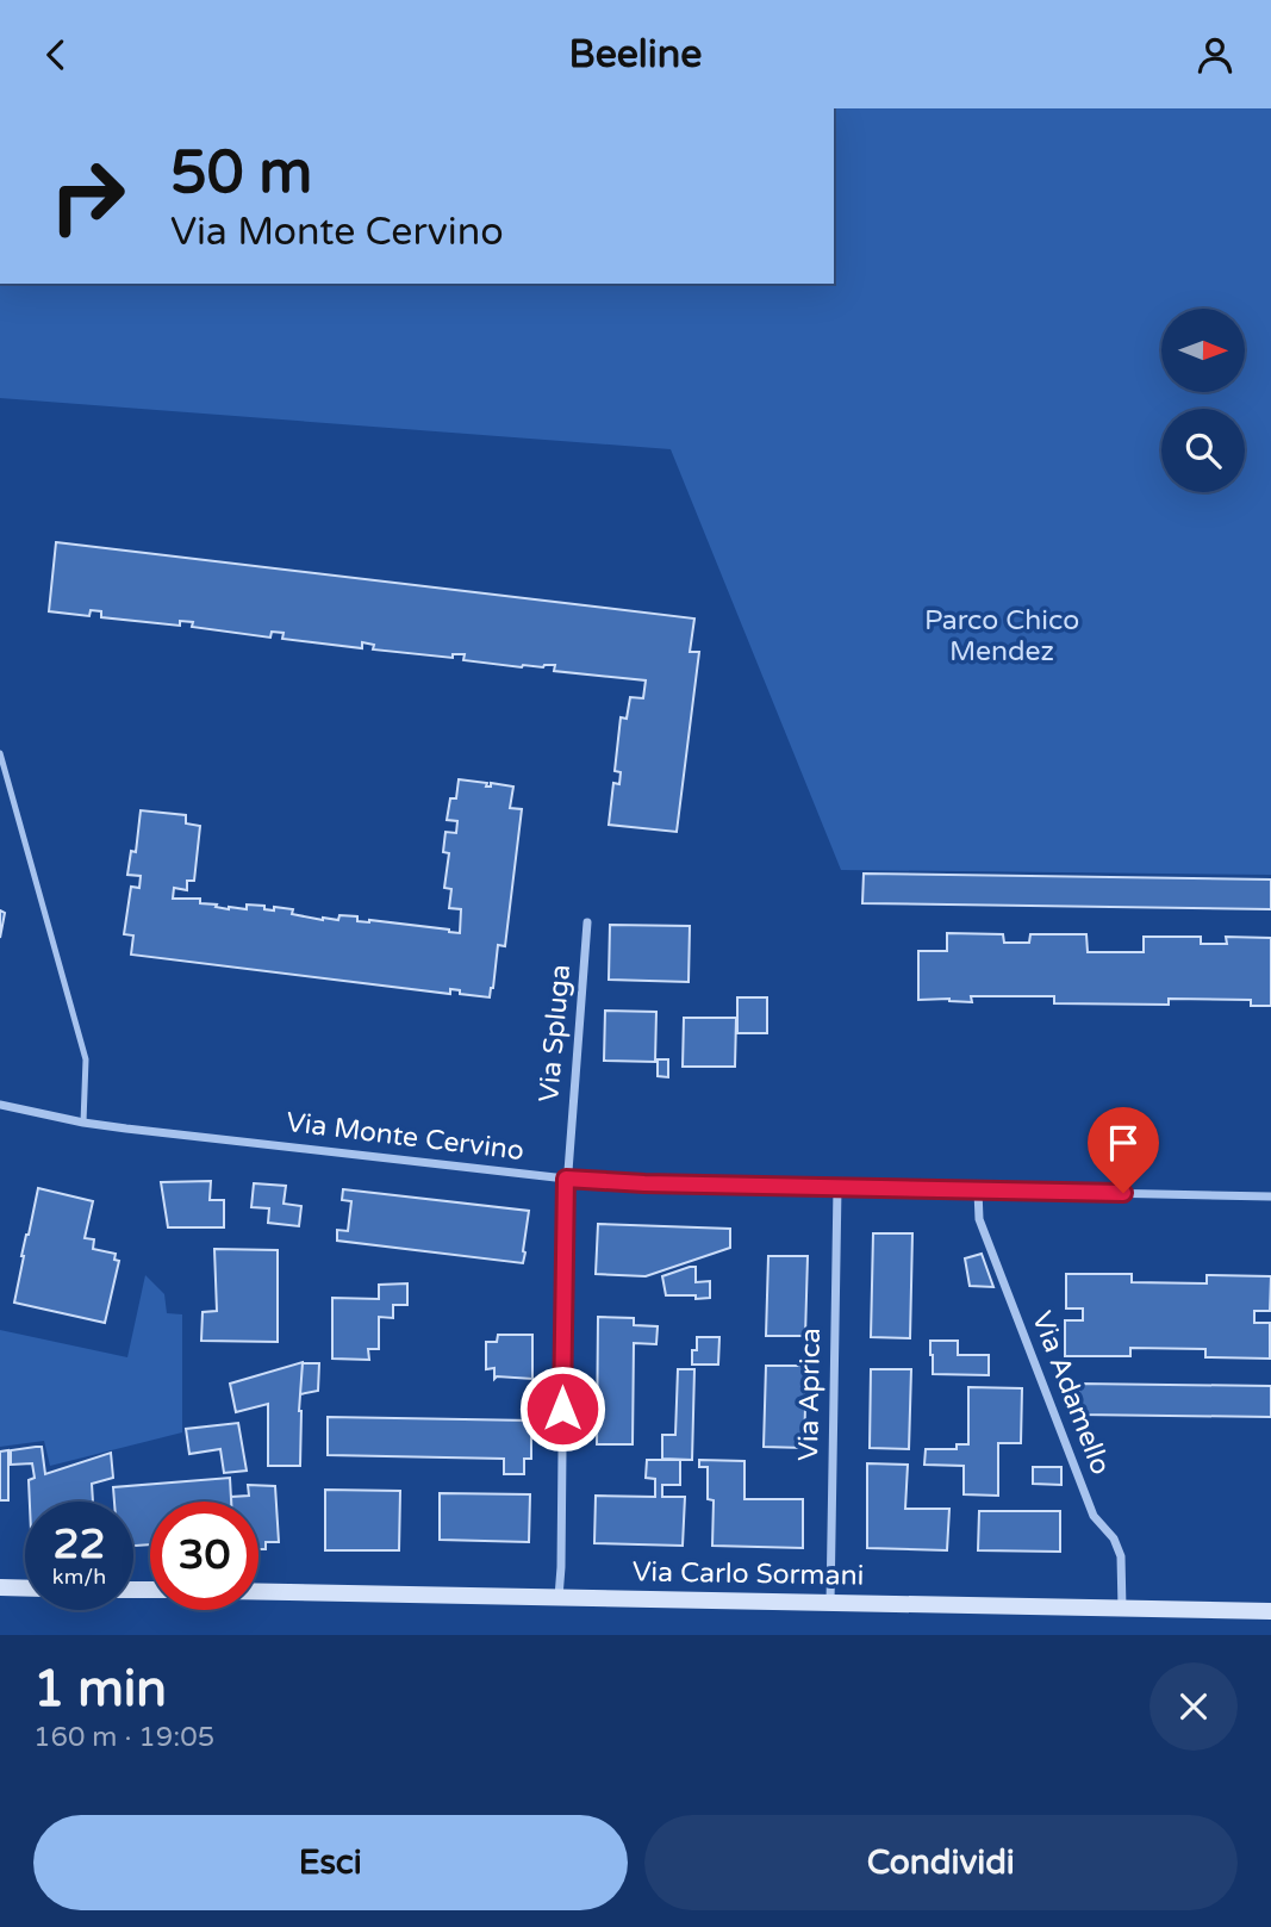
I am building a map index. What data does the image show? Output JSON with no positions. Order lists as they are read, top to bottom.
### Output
{
  "streets": {
    "main road": ["Via Carlo Sormani"],
    "street": [
      "Via Spluga",
      "Via Monte Cervino",
      "Via Adamello",
      "Via Aprica"
    ]
  },
  "crossings": [
    ["Via Spluga", "Via Monte Cervino"],
    ["Via Spluga", "Via Carlo Sormani"],
    ["Via Monte Cervino", "Via Adamello"],
    ["Via Monte Cervino", "Via Aprica"],
    ["Via Adamello", "Via Carlo Sormani"],
    ["Via Aprica", "Via Carlo Sormani"]
  ],
  "parks": ["Parco Chico Mendez"],
  "north": "right",
  "page": {
    "header": "Beeline",
    "turn": ["50 m", "Via Monte Cervino"],
    "speed": "22 km/h",
    "limit": "30",
    "heading": ["1 min", "160 m · 19:05"],
    "buttons": ["Esci", "Condividi"]
  }
}
